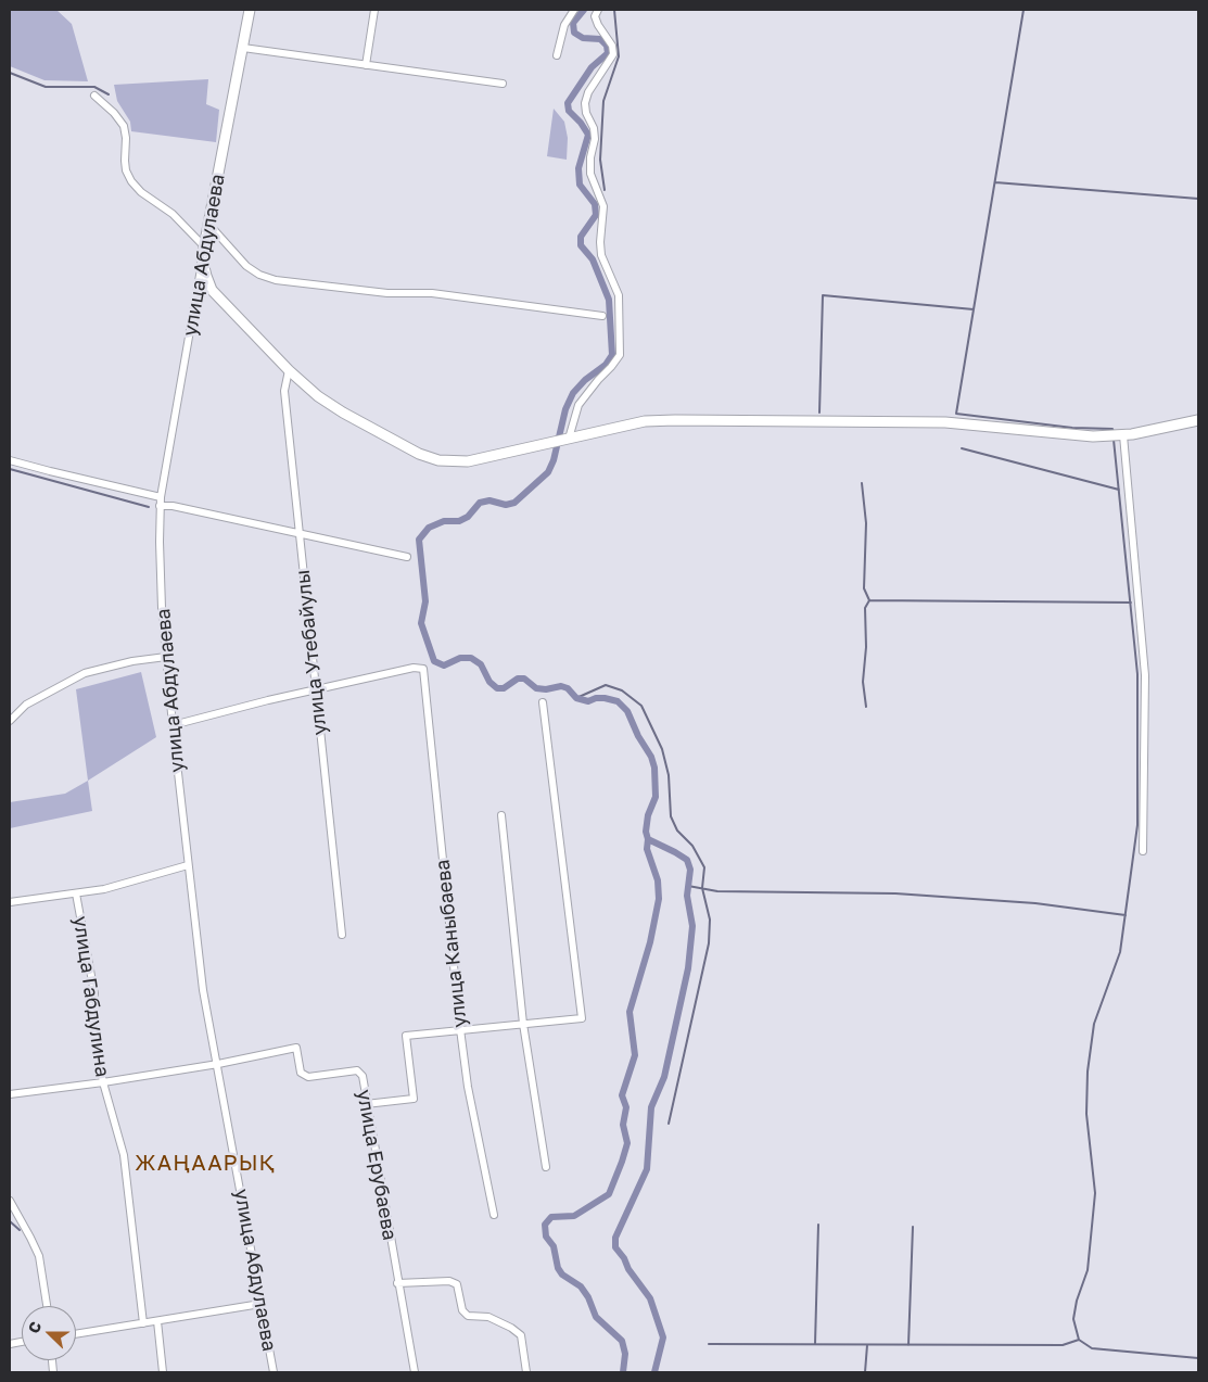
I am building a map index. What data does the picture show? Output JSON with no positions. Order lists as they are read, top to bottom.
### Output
{
  "streets": {
    "main road": ["улица Абдулаева"],
    "street": [
      "улица Утебайулы",
      "улица Каныбаева",
      "улица Габдулина",
      "улица Ерубаева"
    ]
  },
  "crossings": [
    ["улица Абдулаева", "улица Ерубаева"],
    ["улица Утебайулы", "улица Каныбаева"],
    ["улица Габдулина", "улица Ерубаева"]
  ],
  "districts": ["ЖАҢААРЫҚ"],
  "north": "left"
}
